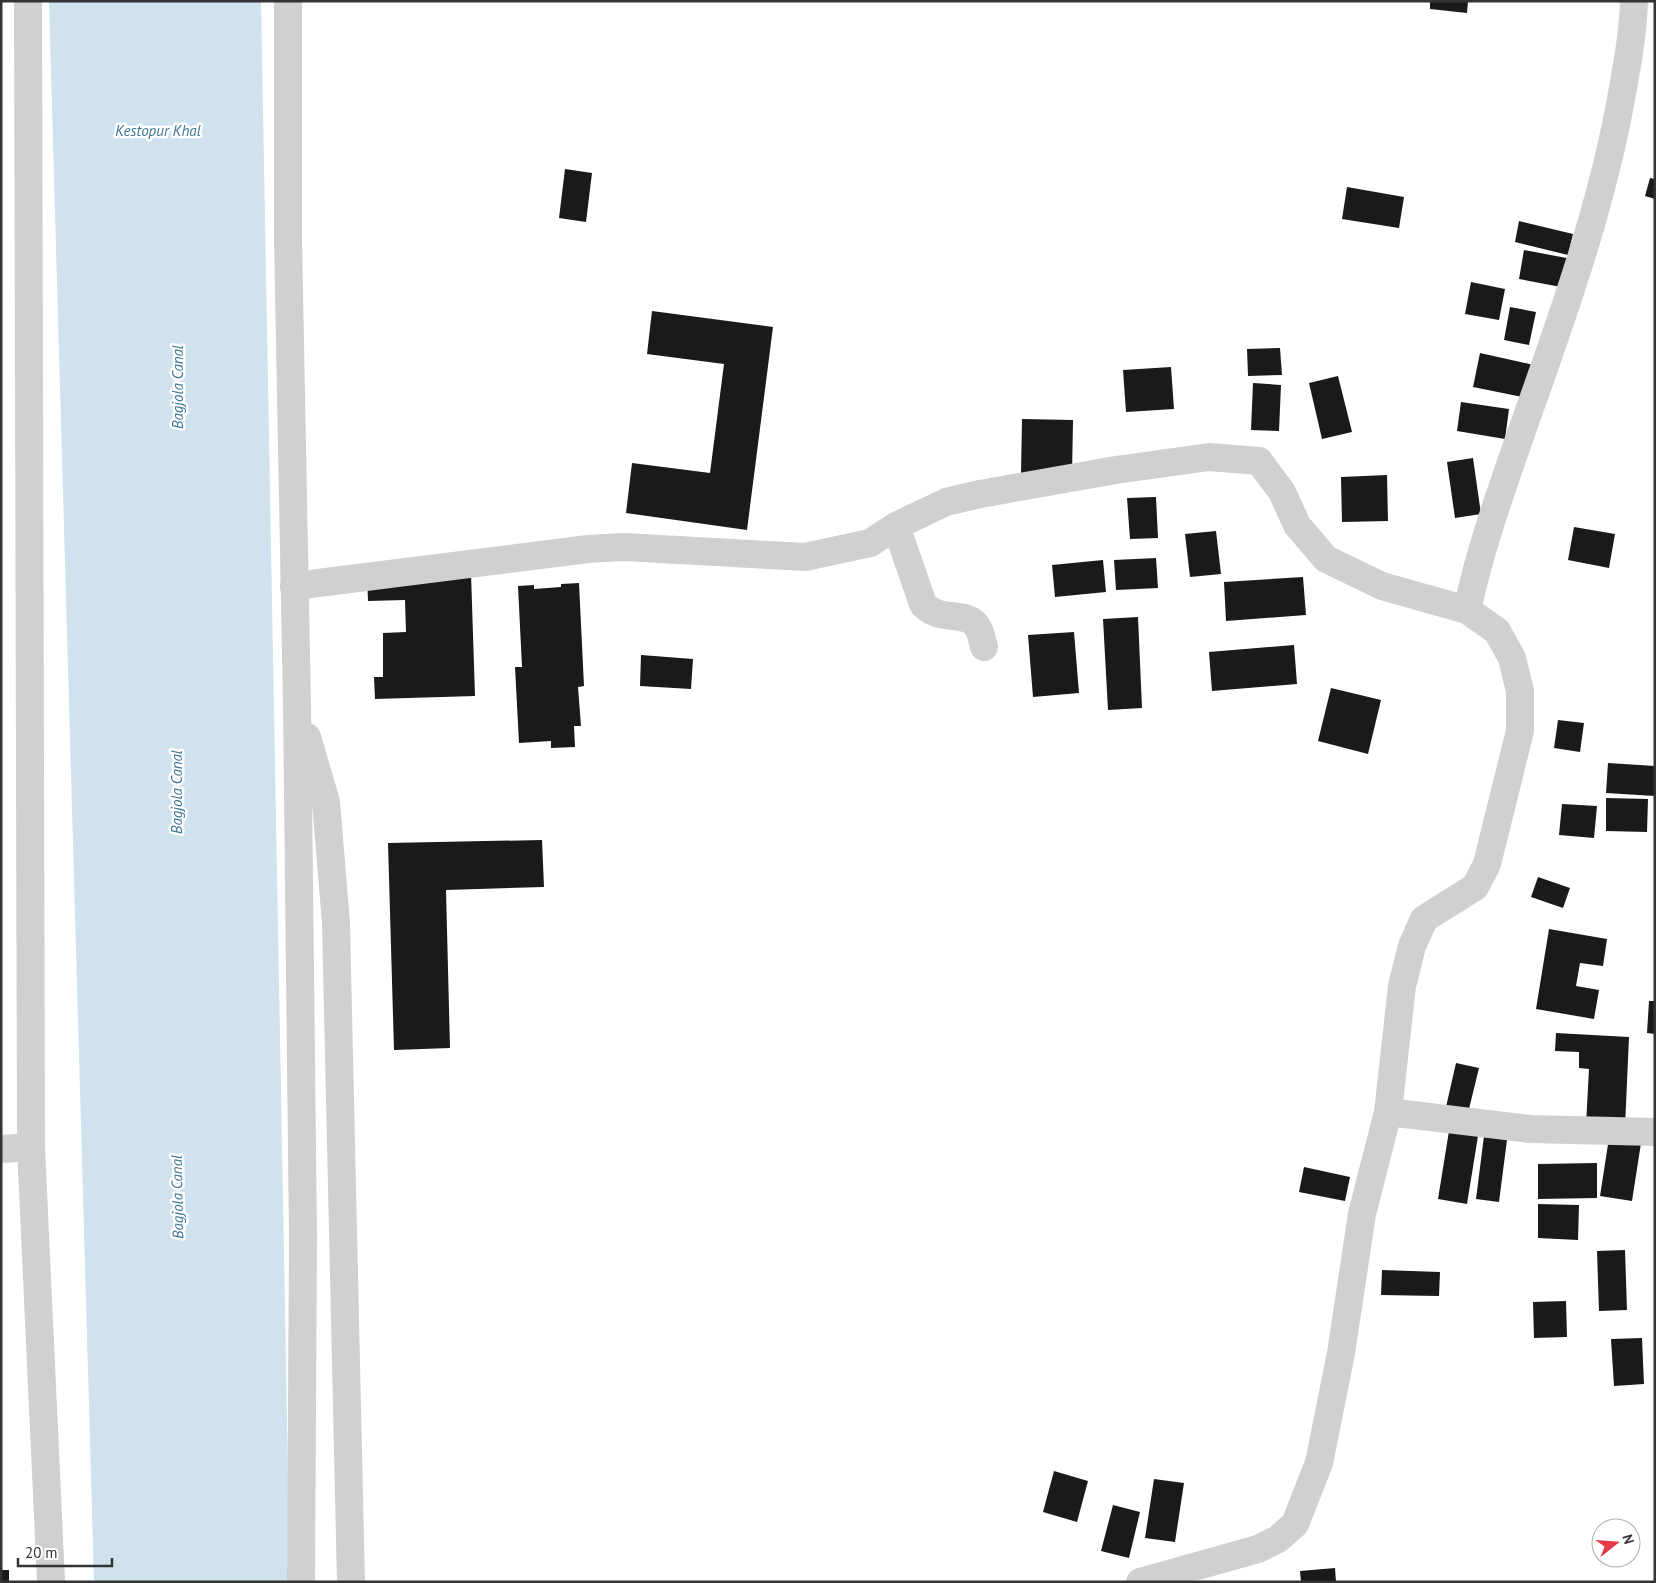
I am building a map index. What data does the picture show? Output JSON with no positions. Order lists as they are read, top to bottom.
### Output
{
  "water": ["Kestopur Khal", "Bagjola Canal"],
  "scale_bar": "20 m",
  "north": "right"
}
